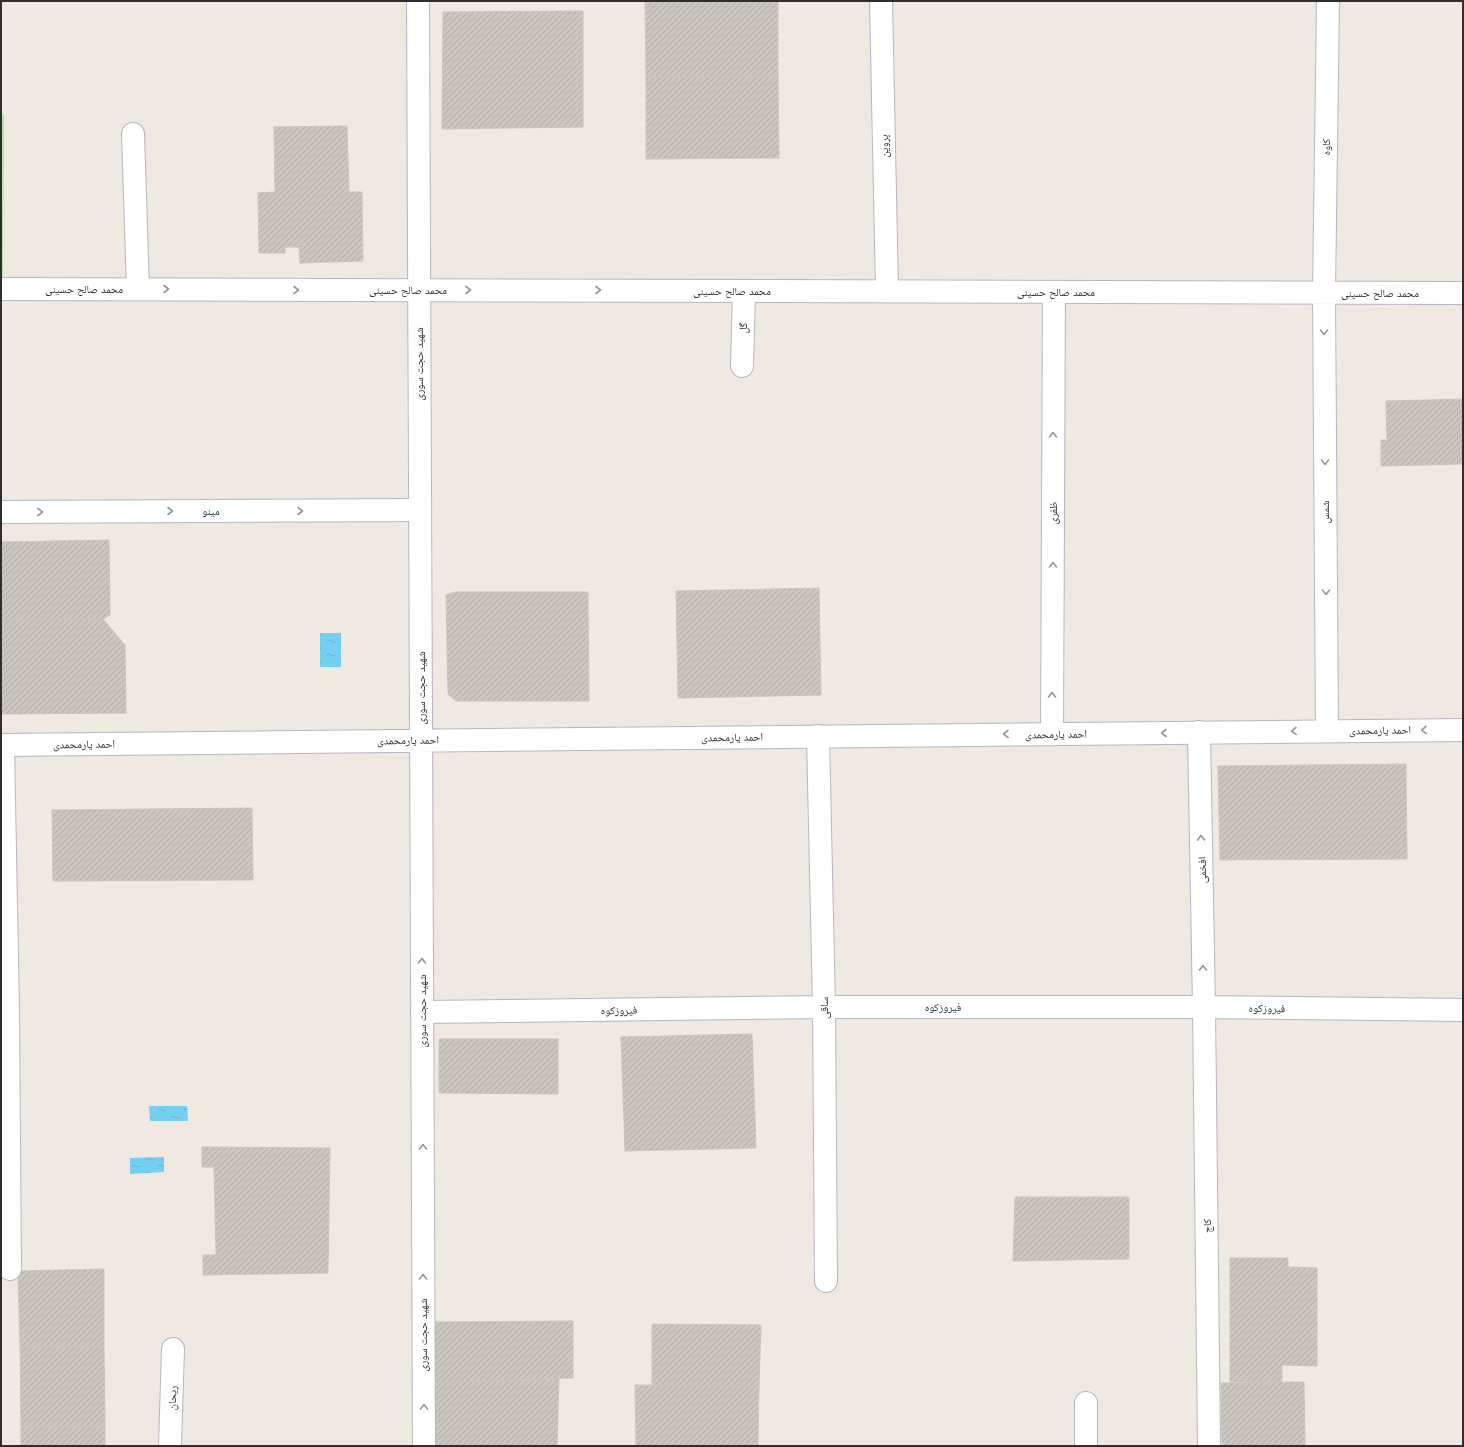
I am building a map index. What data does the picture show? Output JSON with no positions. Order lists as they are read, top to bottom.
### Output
{
  "streets": {
    "street": [
      "پروین",
      "کاوه",
      "محمد صالح حسینی",
      "گل",
      "شهید حجت سوری",
      "مینو",
      "شمس",
      "ظفری",
      "احمد یارمحمدی",
      "افخمی",
      "فیروزکوه",
      "ساقی",
      "کاج",
      "ریحان"
    ]
  },
  "crossings": [
    ["پروین", "محمد صالح حسینی"],
    ["کاوه", "محمد صالح حسینی"],
    ["کاوه", "شمس"],
    ["محمد صالح حسینی", "گل"],
    ["محمد صالح حسینی", "شهید حجت سوری"],
    ["محمد صالح حسینی", "شمس"],
    ["محمد صالح حسینی", "ظفری"],
    ["شهید حجت سوری", "مینو"],
    ["شهید حجت سوری", "احمد یارمحمدی"],
    ["شهید حجت سوری", "فیروزکوه"],
    ["شمس", "احمد یارمحمدی"],
    ["ظفری", "احمد یارمحمدی"],
    ["احمد یارمحمدی", "افخمی"],
    ["احمد یارمحمدی", "ساقی"],
    ["افخمی", "فیروزکوه"],
    ["افخمی", "کاج"],
    ["فیروزکوه", "ساقی"],
    ["فیروزکوه", "کاج"]
  ],
  "one_way": [
    "محمد صالح حسینی",
    "شهید حجت سوری",
    "مینو",
    "شمس",
    "ظفری",
    "احمد یارمحمدی",
    "افخمی"
  ]
}
